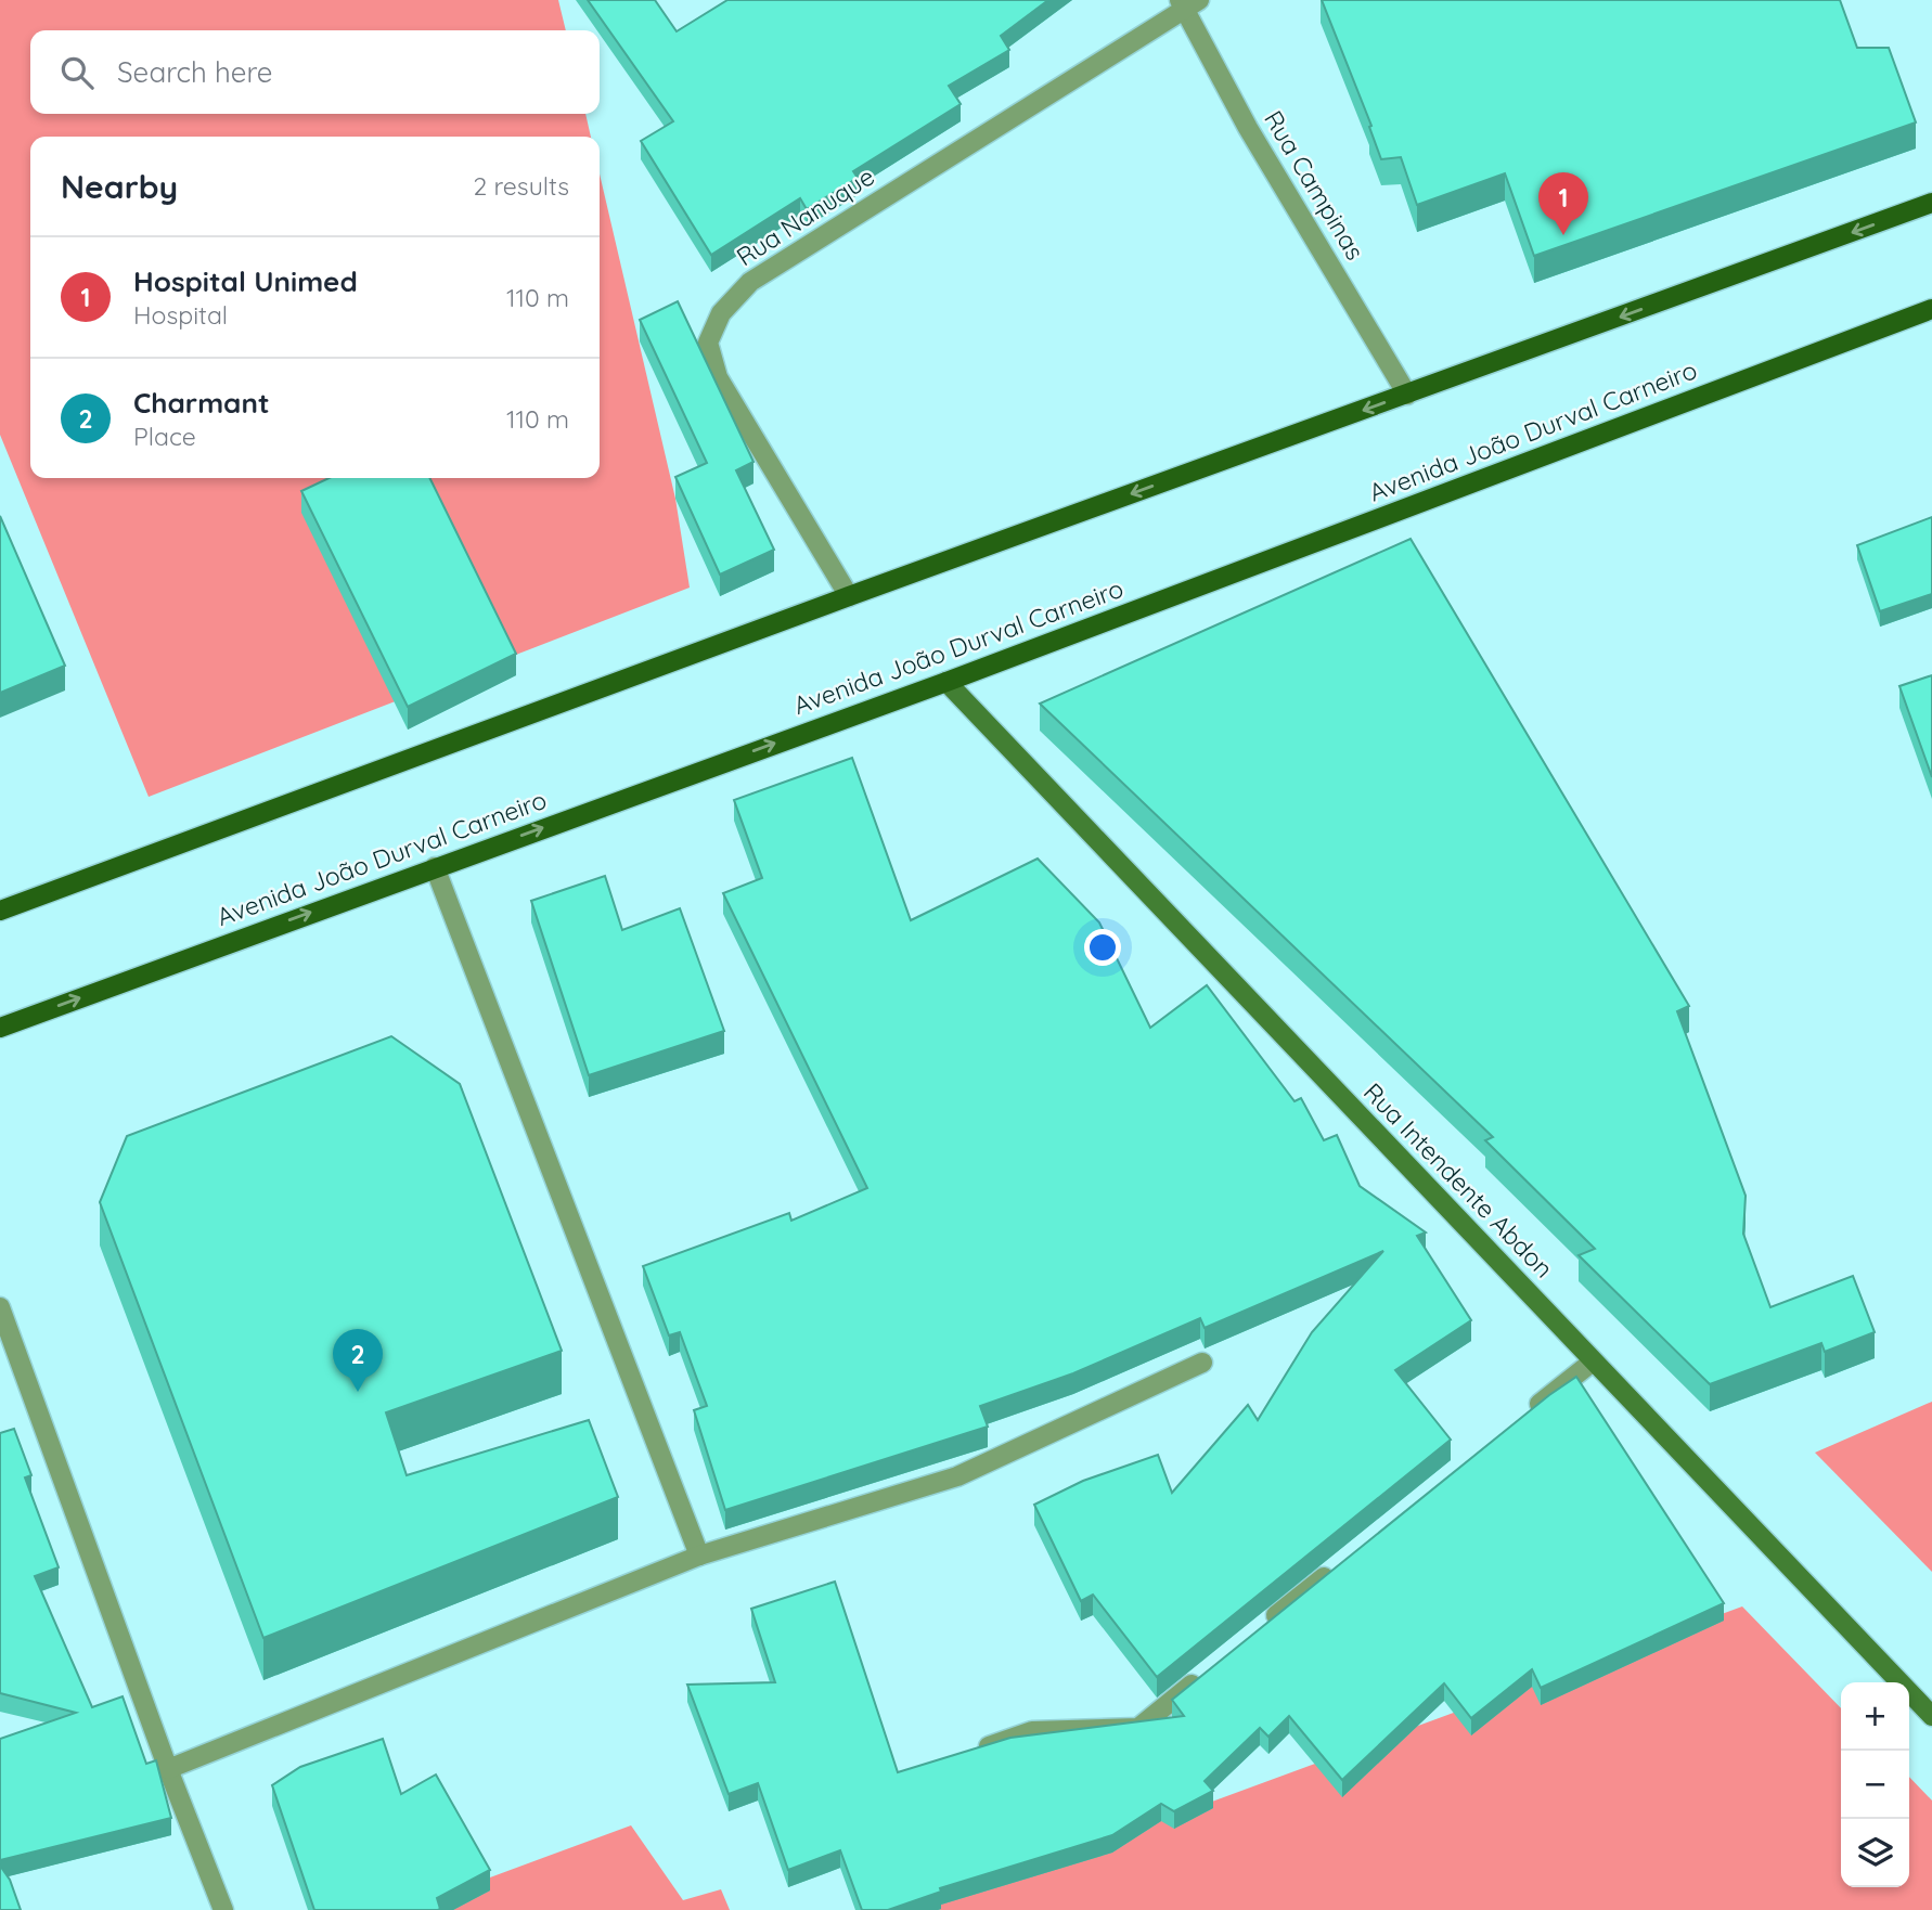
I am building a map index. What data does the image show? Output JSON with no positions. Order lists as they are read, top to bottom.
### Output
{
  "streets": {
    "main road": ["Avenida João Durval Carneiro"],
    "street": ["Rua Campinas", "Rua Nanuque", "Rua Intendente Abdon"]
  },
  "crossings": [
    ["Rua Campinas", "Rua Nanuque"],
    ["Avenida João Durval Carneiro", "Rua Intendente Abdon"]
  ],
  "page": {
    "search": "Search here",
    "heading": ["Nearby", "2 results"],
    "pins": ["1", "2"],
    "list": [
      {
        "mark": "1",
        "name": "Hospital Unimed",
        "note": "Hospital",
        "value": "110 m"
      },
      {
        "mark": "2",
        "name": "Charmant",
        "note": "Place",
        "value": "110 m"
      }
    ],
    "map_buttons": ["+", "−"]
  }
}
